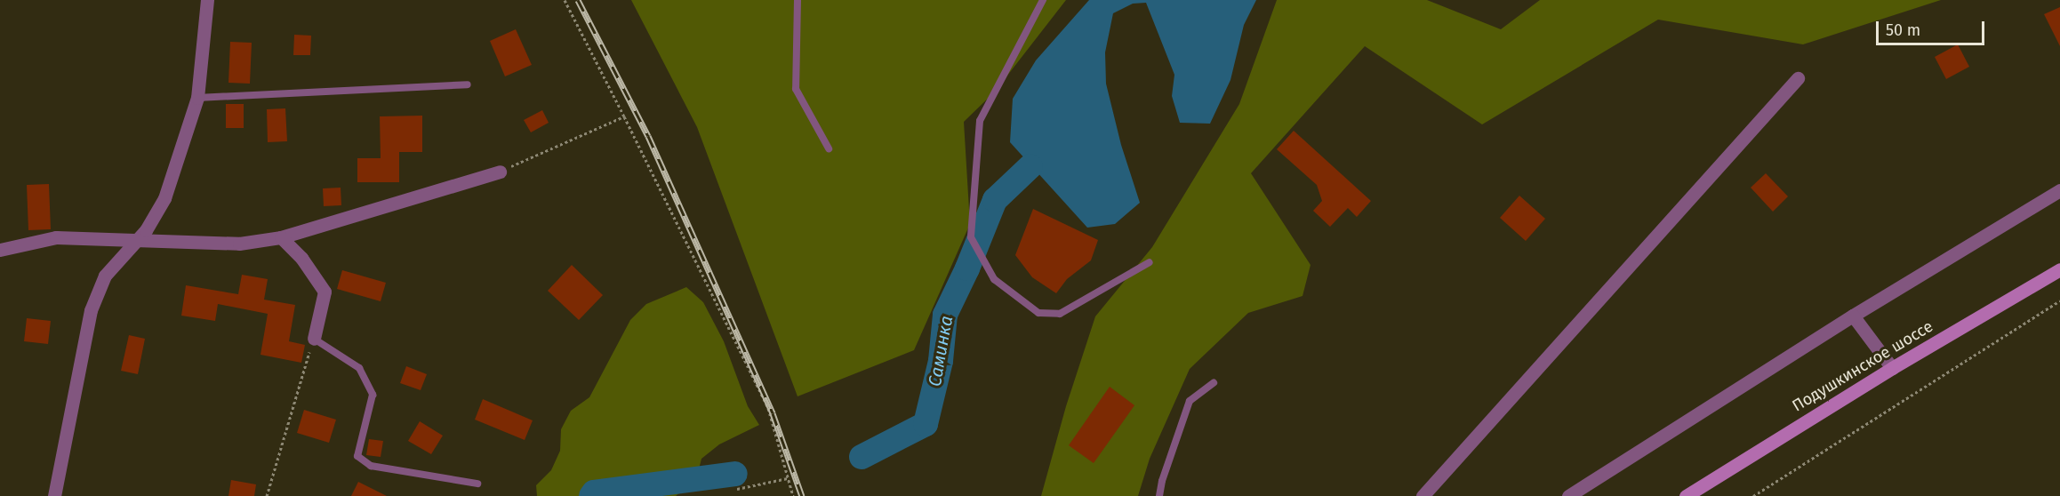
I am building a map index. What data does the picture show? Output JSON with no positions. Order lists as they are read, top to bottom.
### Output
{
  "streets": {
    "main road": ["Подушкинское шоссе"]
  },
  "water": ["Саминка"],
  "scale_bar": "50 m"
}
